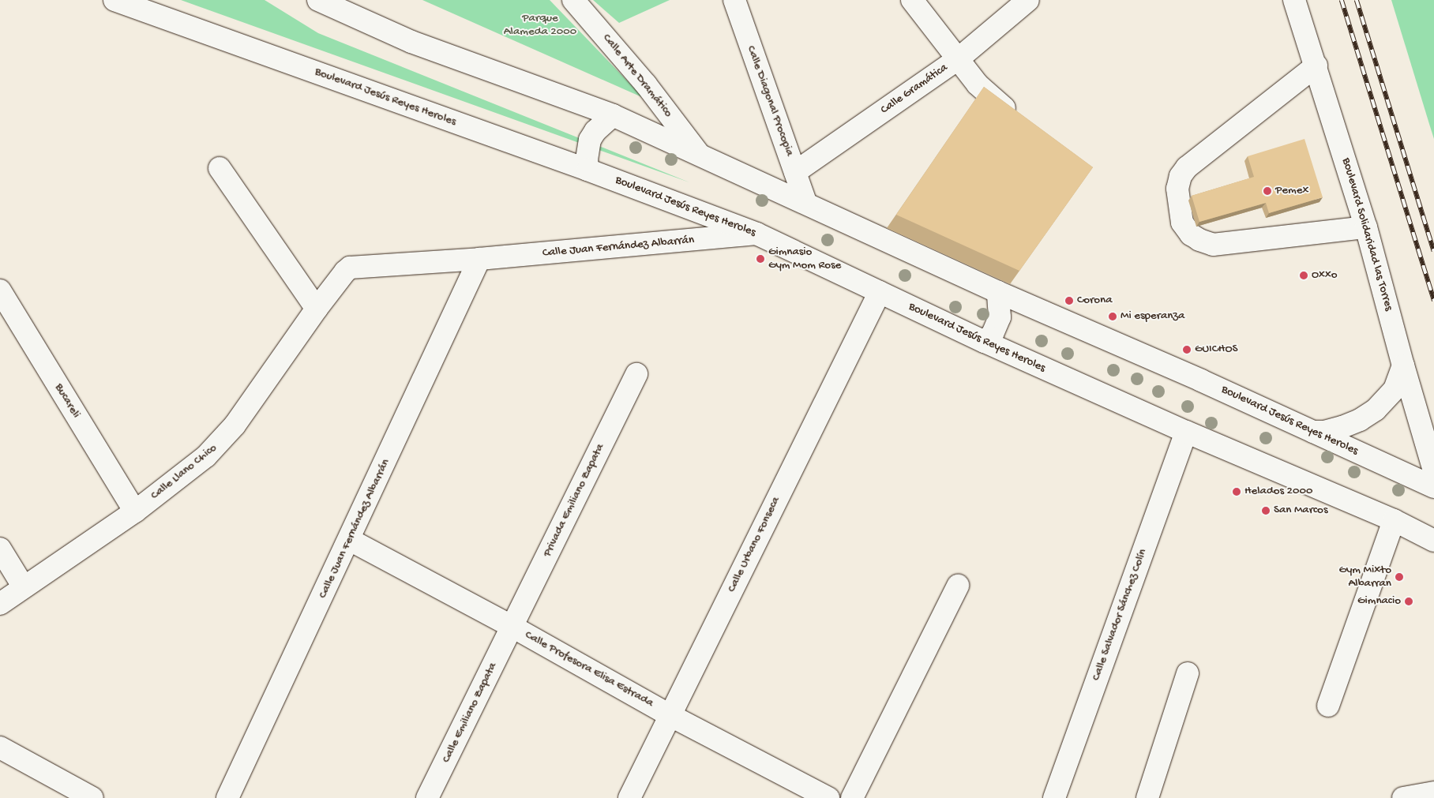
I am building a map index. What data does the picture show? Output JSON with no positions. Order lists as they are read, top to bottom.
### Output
{
  "streets": {
    "street": [
      "Calle Arte Dramático",
      "Calle Gramática",
      "Boulevard Jesús Reyes Heroles",
      "Calle Diagonal Procopia",
      "Boulevard Solidaridad las Torres",
      "Calle Juan Fernández Albarrán",
      "Bucareli",
      "Calle Llano Chico",
      "Privada Emiliano Zapata",
      "Calle Urbano Fonseca",
      "Calle Salvador Sánchez Colín",
      "Calle Profesora Elisa Estrada",
      "Calle Emiliano Zapata"
    ]
  },
  "crossings": [
    ["Calle Arte Dramático", "Boulevard Jesús Reyes Heroles"],
    ["Calle Gramática", "Calle Diagonal Procopia"],
    ["Boulevard Jesús Reyes Heroles", "Calle Diagonal Procopia"],
    ["Boulevard Jesús Reyes Heroles", "Calle Juan Fernández Albarrán"],
    ["Boulevard Jesús Reyes Heroles", "Calle Urbano Fonseca"],
    ["Boulevard Jesús Reyes Heroles", "Calle Salvador Sánchez Colín"],
    ["Calle Juan Fernández Albarrán", "Calle Llano Chico"],
    ["Calle Juan Fernández Albarrán", "Calle Profesora Elisa Estrada"],
    ["Bucareli", "Calle Llano Chico"],
    ["Privada Emiliano Zapata", "Calle Profesora Elisa Estrada"],
    ["Privada Emiliano Zapata", "Calle Emiliano Zapata"],
    ["Calle Urbano Fonseca", "Calle Profesora Elisa Estrada"],
    ["Calle Profesora Elisa Estrada", "Calle Emiliano Zapata"]
  ],
  "parks": ["Parque Alameda 2000"],
  "places": [
    "Pemex",
    "Gimnasio Gym Mom Rose",
    "Oxxo",
    "Corona",
    "Mi esperanza",
    "GUICHOS",
    "Helados 2000",
    "San Marcos",
    "Gym Mixto Albarran",
    "Gimnacio"
  ]
}
